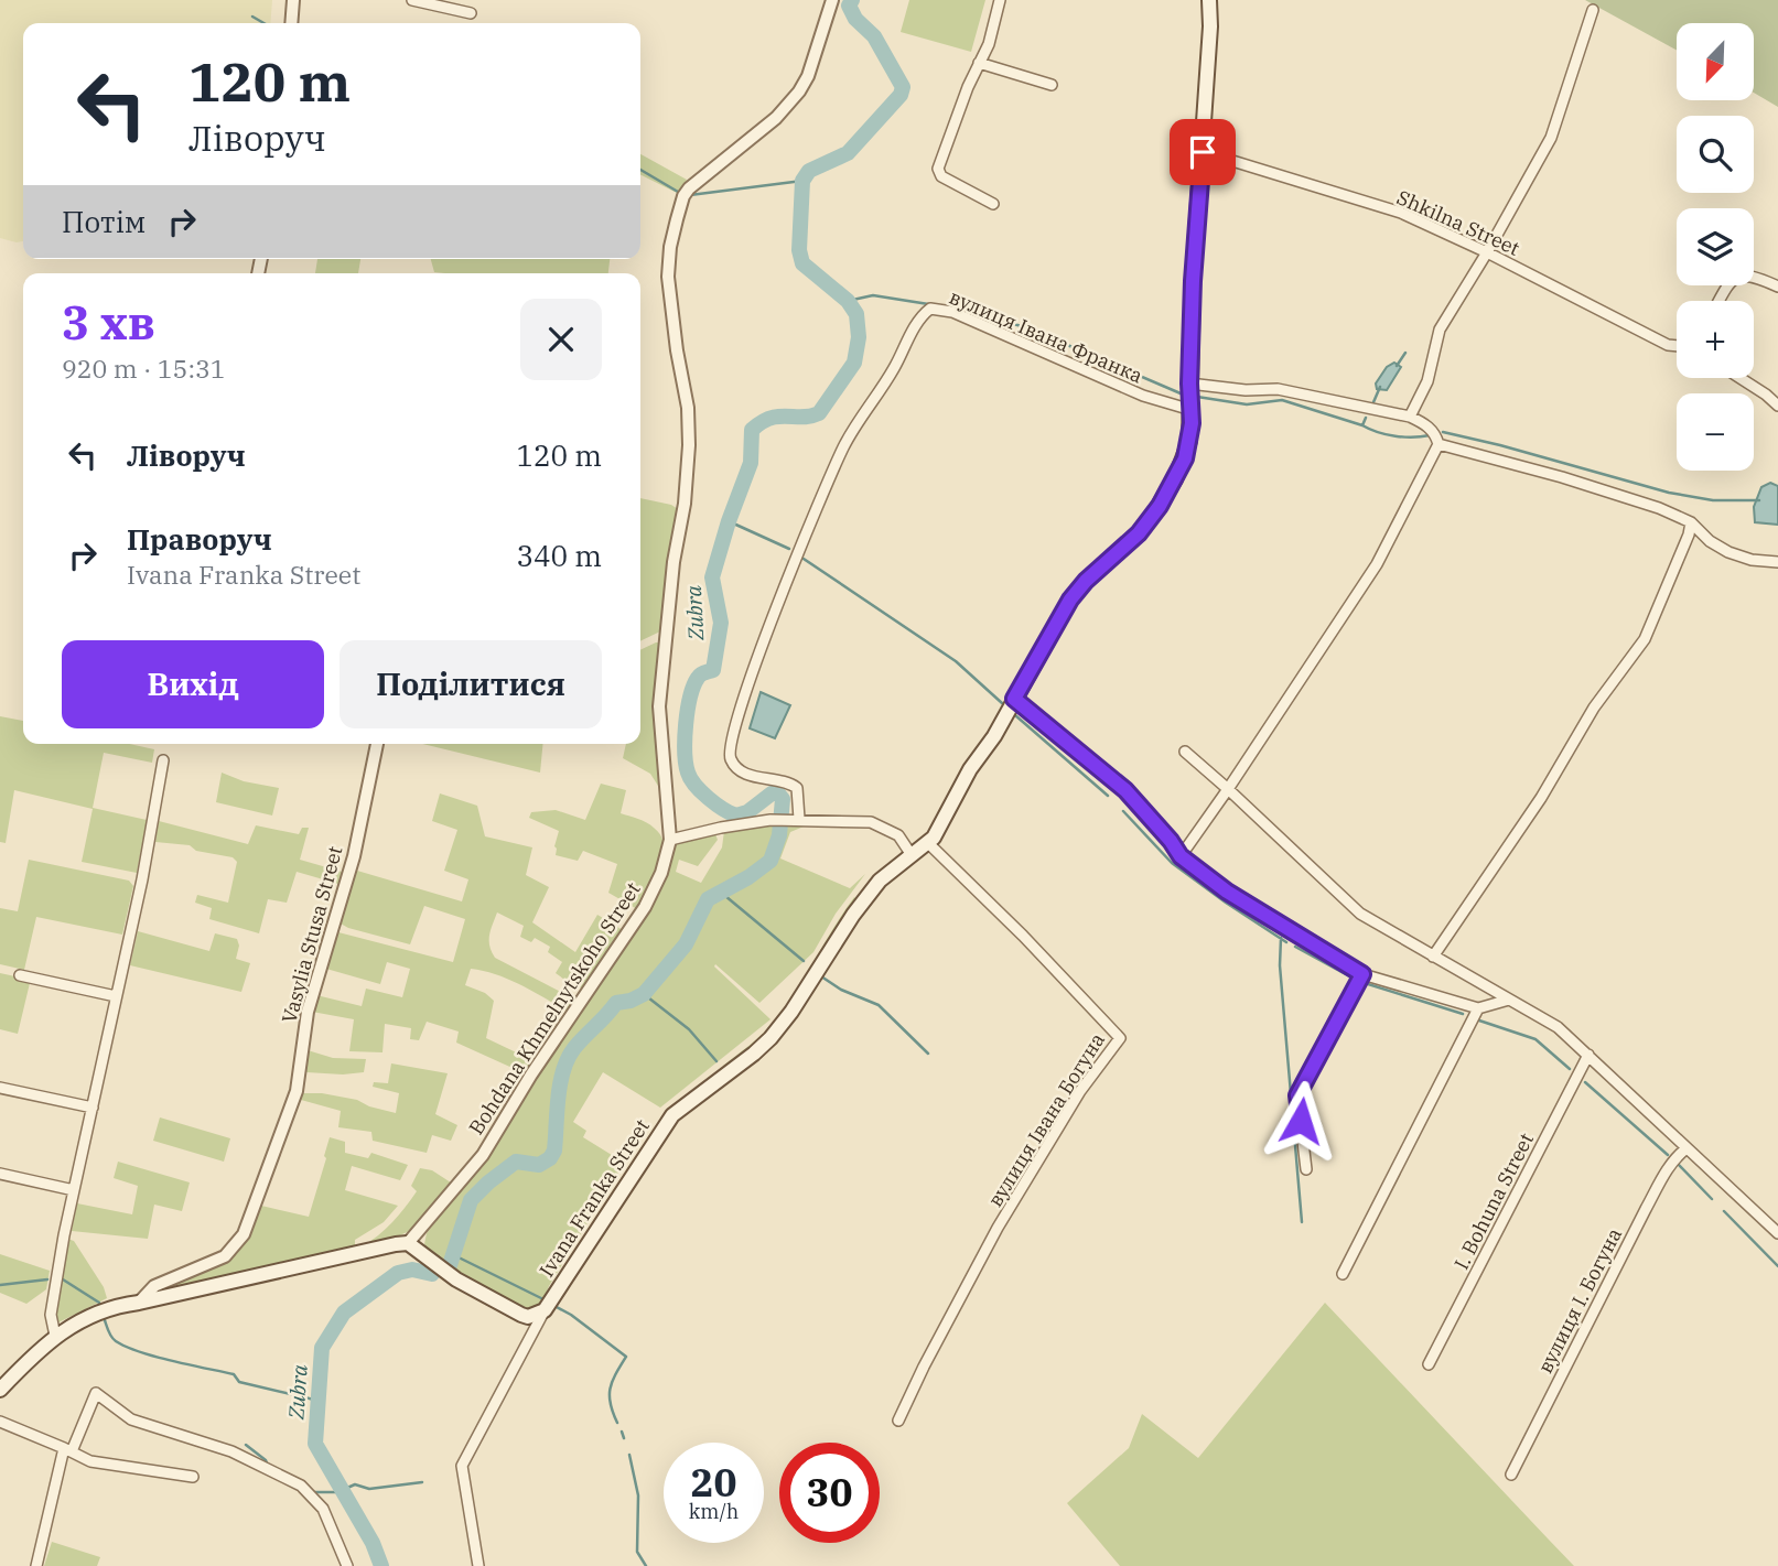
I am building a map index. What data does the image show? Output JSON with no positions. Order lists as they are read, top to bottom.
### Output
{
  "streets": {
    "main road": ["Ivana Franka Street"],
    "street": [
      "Shkilna Street",
      "вулиця Івана Франка",
      "Vasylia Stusa Street",
      "Bohdana Khmelnytskoho Street",
      "вулиця Івана Богуна",
      "I. Bohuna Street",
      "вулиця І. Богуна"
    ]
  },
  "crossings": [
    ["Shkilna Street", "Ivana Franka Street"],
    ["вулиця Івана Франка", "Ivana Franka Street"],
    ["вулиця Івана Богуна", "Ivana Franka Street"]
  ],
  "water": ["Zubra"],
  "north": "bottom left",
  "page": {
    "map_buttons": ["+", "−"],
    "turn": ["120 m", "Ліворуч"],
    "then": "Потім",
    "heading": ["3 хв", "920 m · 15:31"],
    "list": [
      {
        "name": "Ліворуч",
        "value": "120 m"
      },
      {
        "name": "Праворуч",
        "note": "Ivana Franka Street",
        "value": "340 m"
      }
    ],
    "buttons": ["Вихід", "Поділитися"],
    "speed": "20 km/h",
    "limit": "30"
  }
}
